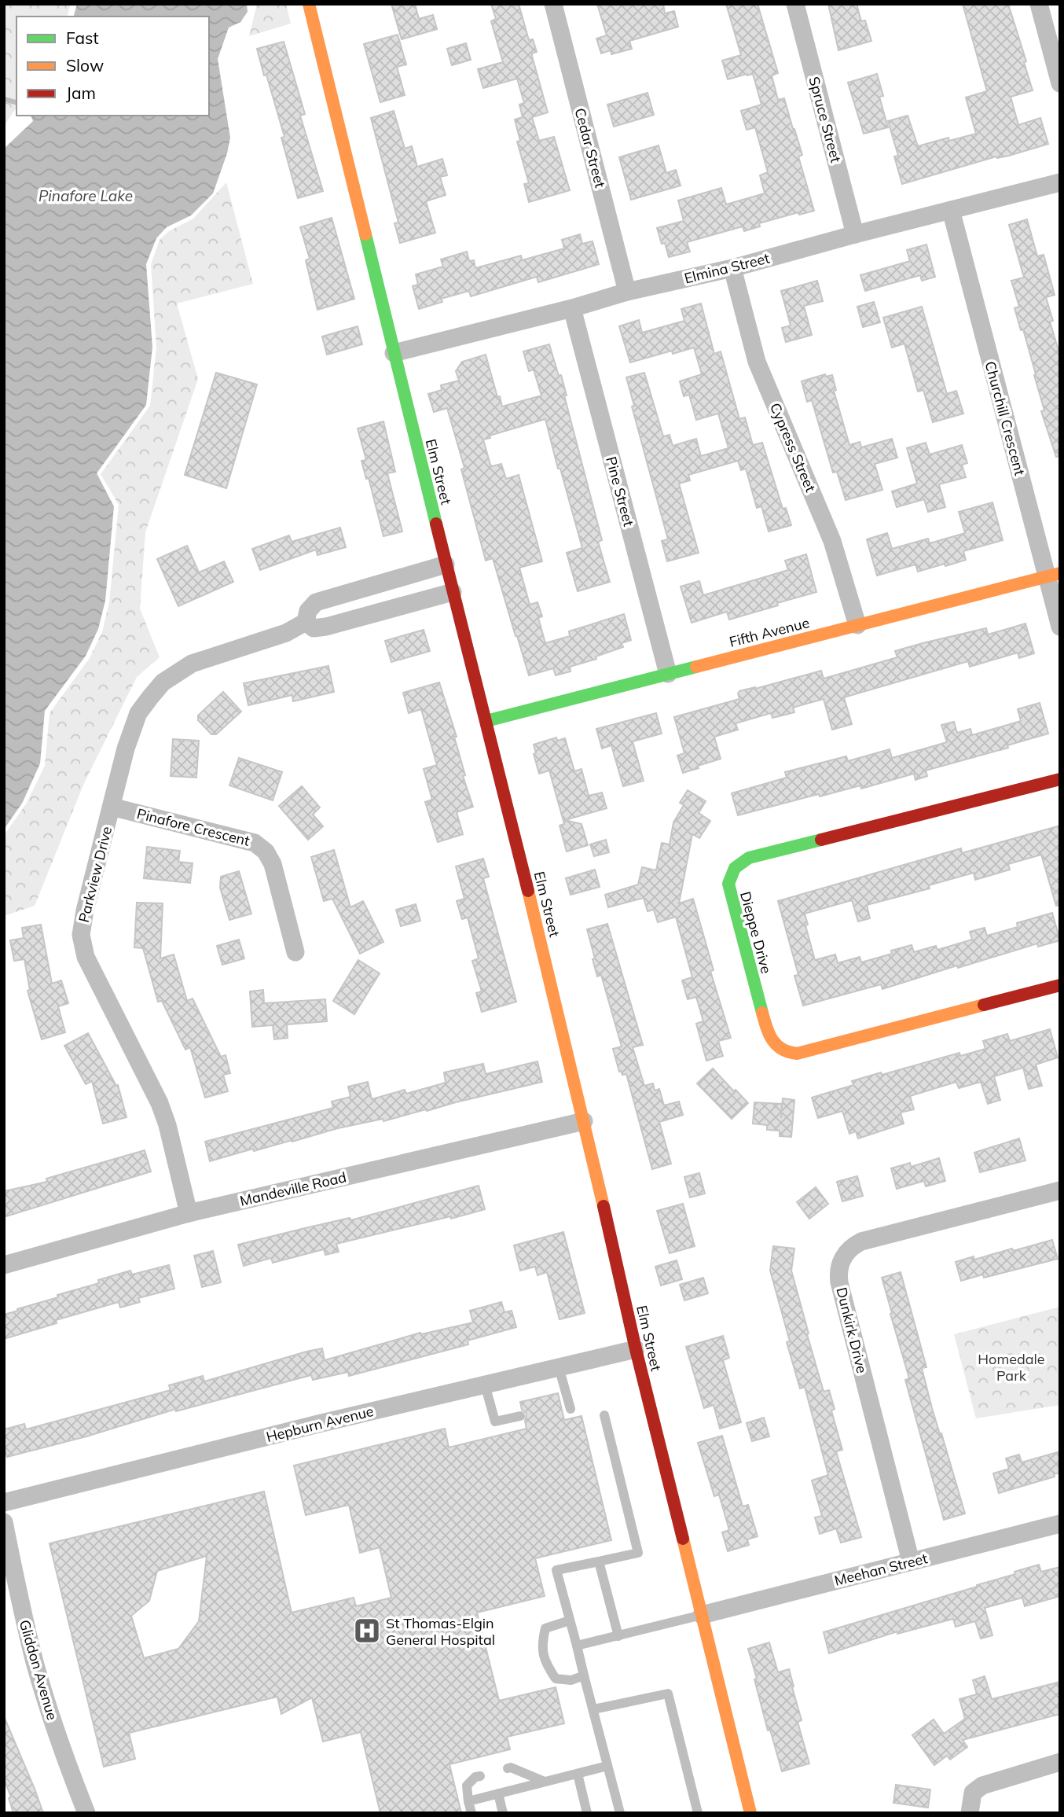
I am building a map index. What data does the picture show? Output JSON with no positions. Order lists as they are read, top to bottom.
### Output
{
  "streets": {
    "main road": ["Elm Street", "Fifth Avenue", "Dieppe Drive"],
    "street": [
      "Spruce Street",
      "Cedar Street",
      "Elmina Street",
      "Churchill Crescent",
      "Cypress Street",
      "Pine Street",
      "Pinafore Crescent",
      "Parkview Drive",
      "Mandeville Road",
      "Dunkirk Drive",
      "Hepburn Avenue",
      "Meehan Street",
      "Gliddon Avenue"
    ]
  },
  "crossings": [
    ["Spruce Street", "Elmina Street"],
    ["Cedar Street", "Elmina Street"],
    ["Elmina Street", "Churchill Crescent"],
    ["Elmina Street", "Cypress Street"],
    ["Elmina Street", "Elm Street"],
    ["Elmina Street", "Pine Street"],
    ["Churchill Crescent", "Fifth Avenue"],
    ["Cypress Street", "Fifth Avenue"],
    ["Elm Street", "Fifth Avenue"],
    ["Elm Street", "Parkview Drive"],
    ["Elm Street", "Mandeville Road"],
    ["Elm Street", "Hepburn Avenue"],
    ["Elm Street", "Meehan Street"],
    ["Pine Street", "Fifth Avenue"],
    ["Pinafore Crescent", "Parkview Drive"],
    ["Parkview Drive", "Mandeville Road"],
    ["Dunkirk Drive", "Meehan Street"]
  ],
  "water": ["Pinafore Lake"],
  "parks": ["Homedale Park"],
  "places": {
    "hospital": ["St Thomas-Elgin General Hospital"]
  },
  "legend": ["Fast", "Slow", "Jam"]
}
